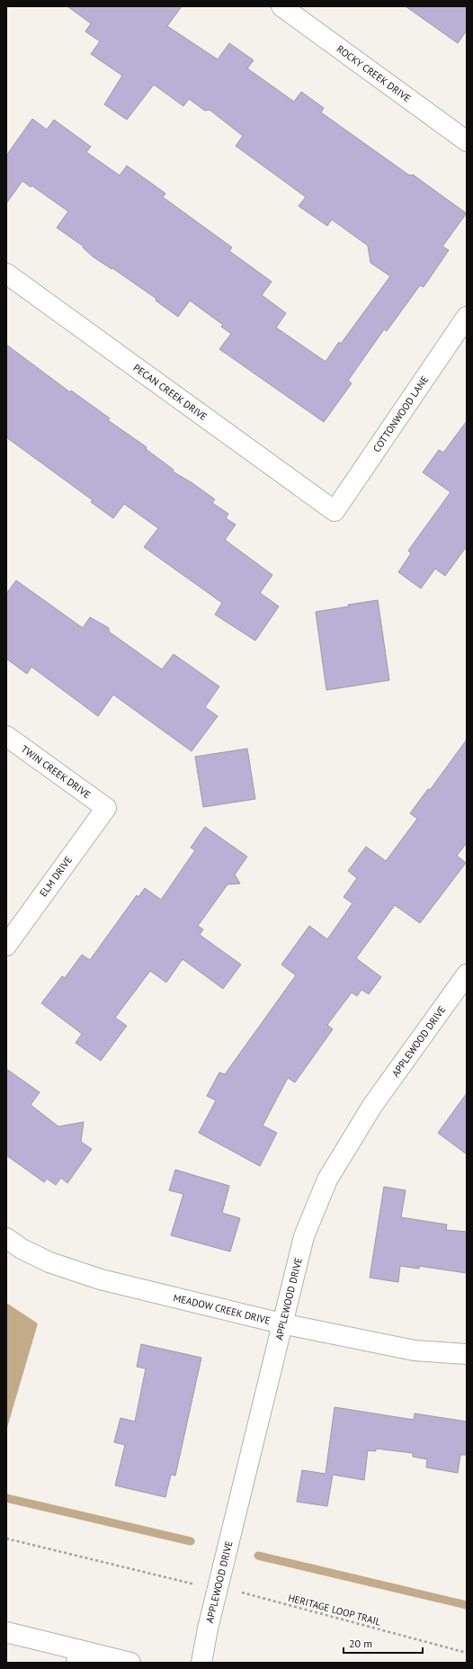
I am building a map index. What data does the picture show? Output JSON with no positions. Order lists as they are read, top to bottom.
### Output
{
  "streets": {
    "street": [
      "ROCKY CREEK DRIVE",
      "PECAN CREEK DRIVE",
      "COTTONWOOD LANE",
      "TWIN CREEK DRIVE",
      "ELM DRIVE",
      "APPLEWOOD DRIVE",
      "MEADOW CREEK DRIVE"
    ],
    "path": ["HERITAGE LOOP TRAIL"]
  },
  "crossings": [
    ["PECAN CREEK DRIVE", "COTTONWOOD LANE"],
    ["TWIN CREEK DRIVE", "ELM DRIVE"],
    ["APPLEWOOD DRIVE", "MEADOW CREEK DRIVE"]
  ],
  "scale_bar": "20 m"
}
